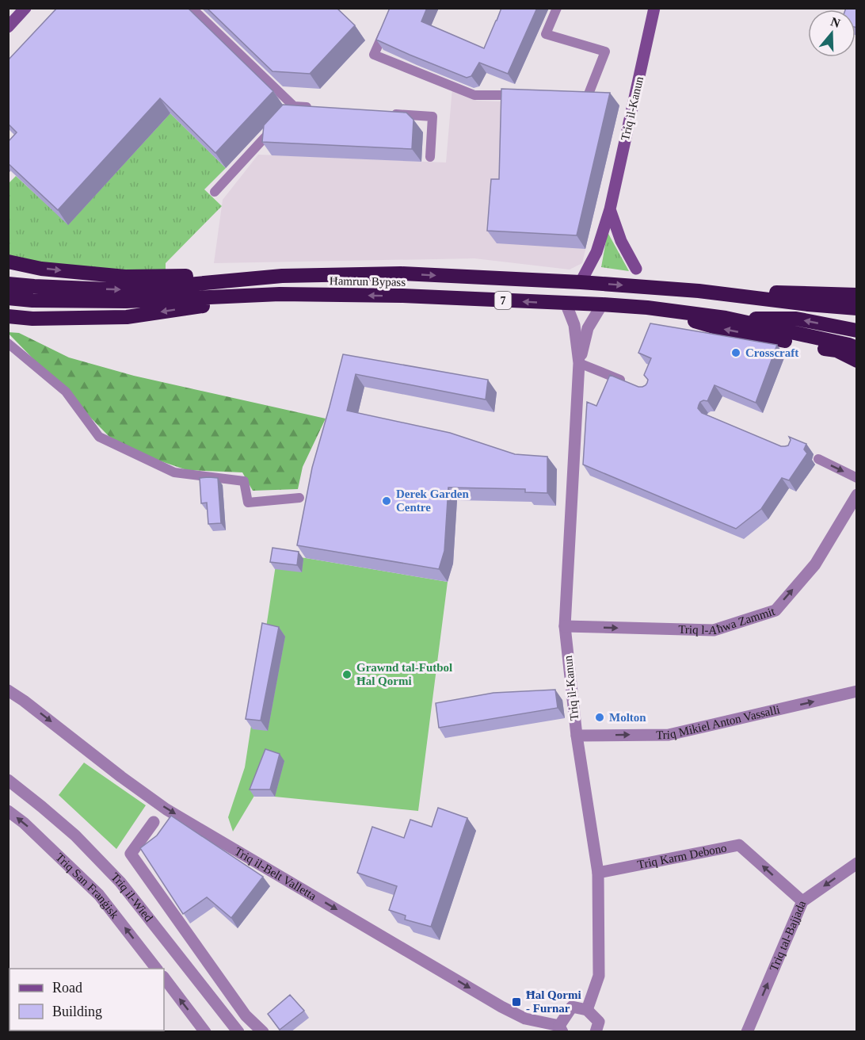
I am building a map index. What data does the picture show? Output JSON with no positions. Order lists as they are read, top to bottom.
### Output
{
  "streets": {
    "highway": ["Ħamrun Bypass", "7"],
    "street": [
      "Triq il-Kanun",
      "Triq l-Aħwa Zammit",
      "Triq Mikiel Anton Vassalli",
      "Triq Karm Debono",
      "Triq il-Belt Valletta",
      "Triq San Franġisk",
      "Triq il-Wied",
      "Triq tal-Bajjada"
    ]
  },
  "crossings": [
    ["Triq il-Kanun", "Ħamrun Bypass"],
    ["Triq il-Kanun", "Triq l-Aħwa Zammit"],
    ["Triq il-Kanun", "Triq Mikiel Anton Vassalli"],
    ["Triq il-Kanun", "Triq Karm Debono"],
    ["Triq il-Kanun", "Triq il-Belt Valletta"],
    ["Triq Karm Debono", "Triq tal-Bajjada"]
  ],
  "one_way": [
    "Triq l-Aħwa Zammit",
    "Triq Mikiel Anton Vassalli",
    "Triq Karm Debono",
    "Triq il-Belt Valletta",
    "Triq San Franġisk"
  ],
  "places": {
    "other": [
      "Crosscraft",
      "Derek Garden Centre",
      "Grawnd tal-Futbol Ħal Qormi",
      "Molton"
    ],
    "transit": ["Ħal Qormi - Furnar"]
  },
  "legend": ["Road", "Building"],
  "north": "top"
}
